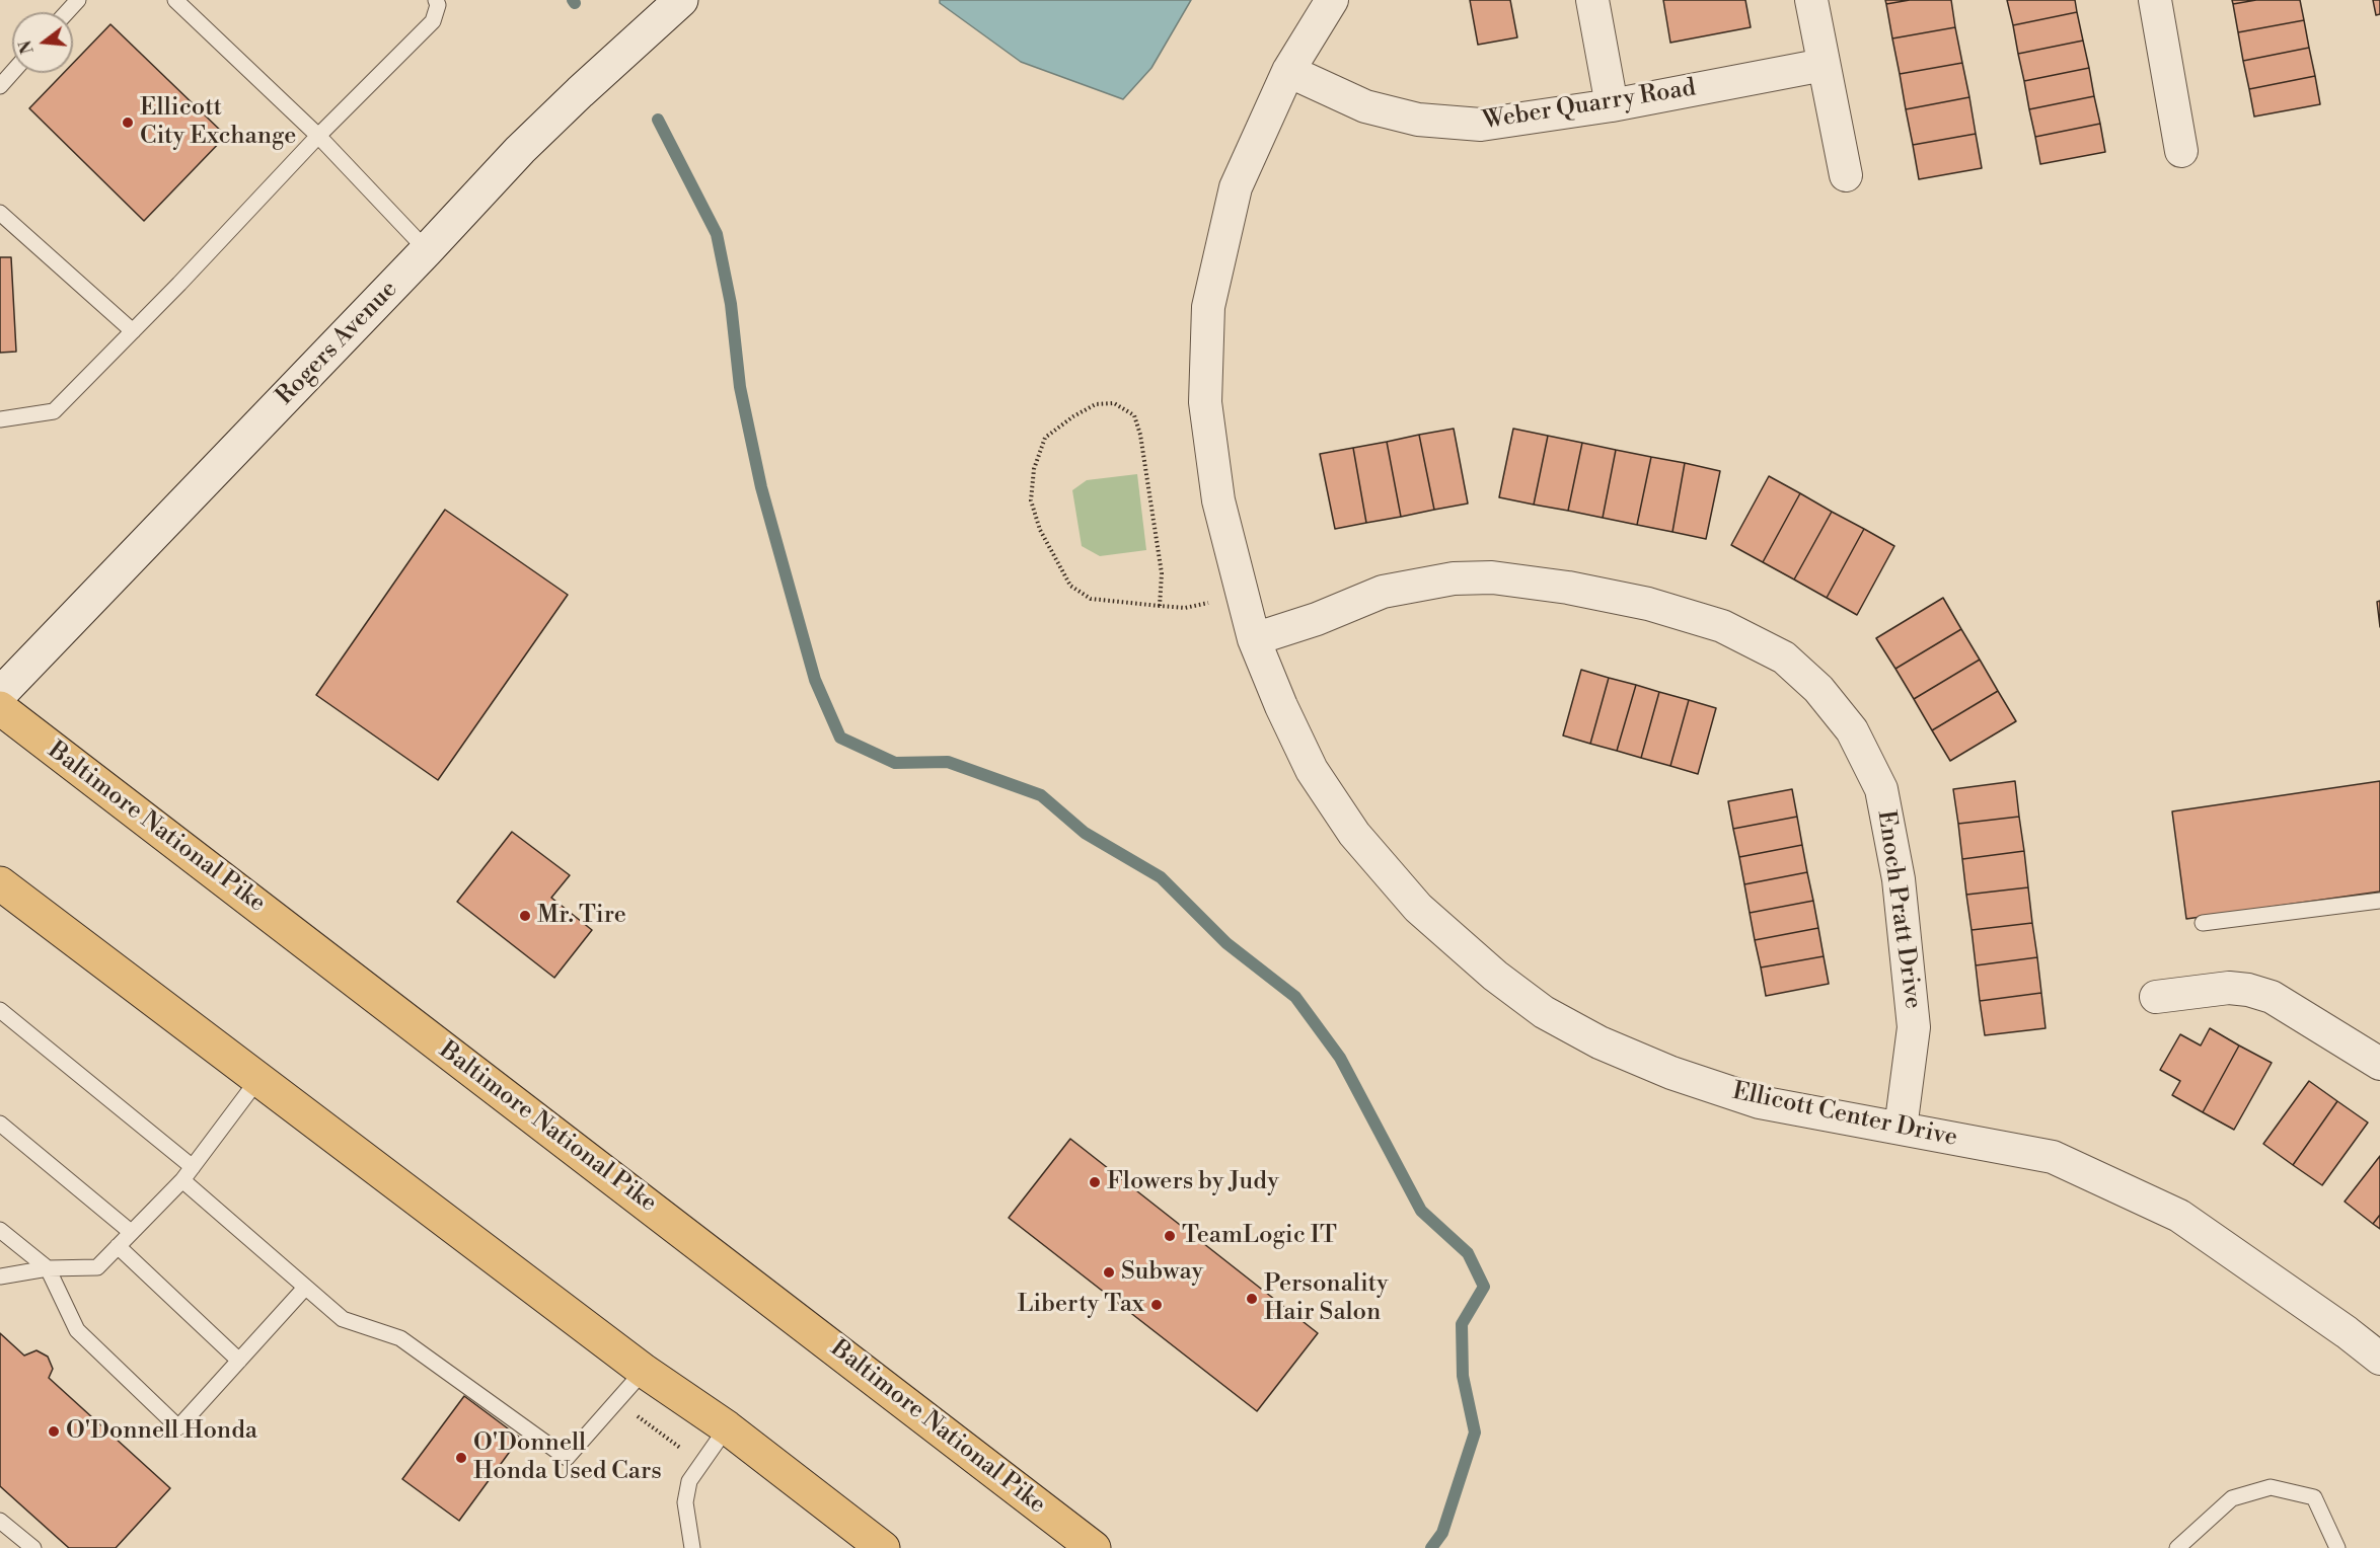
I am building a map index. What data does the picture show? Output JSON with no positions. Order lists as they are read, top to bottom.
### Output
{
  "streets": {
    "main road": ["Rogers Avenue", "Baltimore National Pike"],
    "street": ["Weber Quarry Road", "Enoch Pratt Drive", "Ellicott Center Drive"]
  },
  "crossings": [
    ["Weber Quarry Road", "Ellicott Center Drive"],
    ["Enoch Pratt Drive", "Ellicott Center Drive"]
  ],
  "places": [
    "Ellicott City Exchange",
    "Mr. Tire",
    "Flowers by Judy",
    "TeamLogic IT",
    "Subway",
    "Personality Hair Salon",
    "Liberty Tax",
    "O'Donnell Honda",
    "O'Donnell Honda Used Cars"
  ],
  "north": "left"
}
